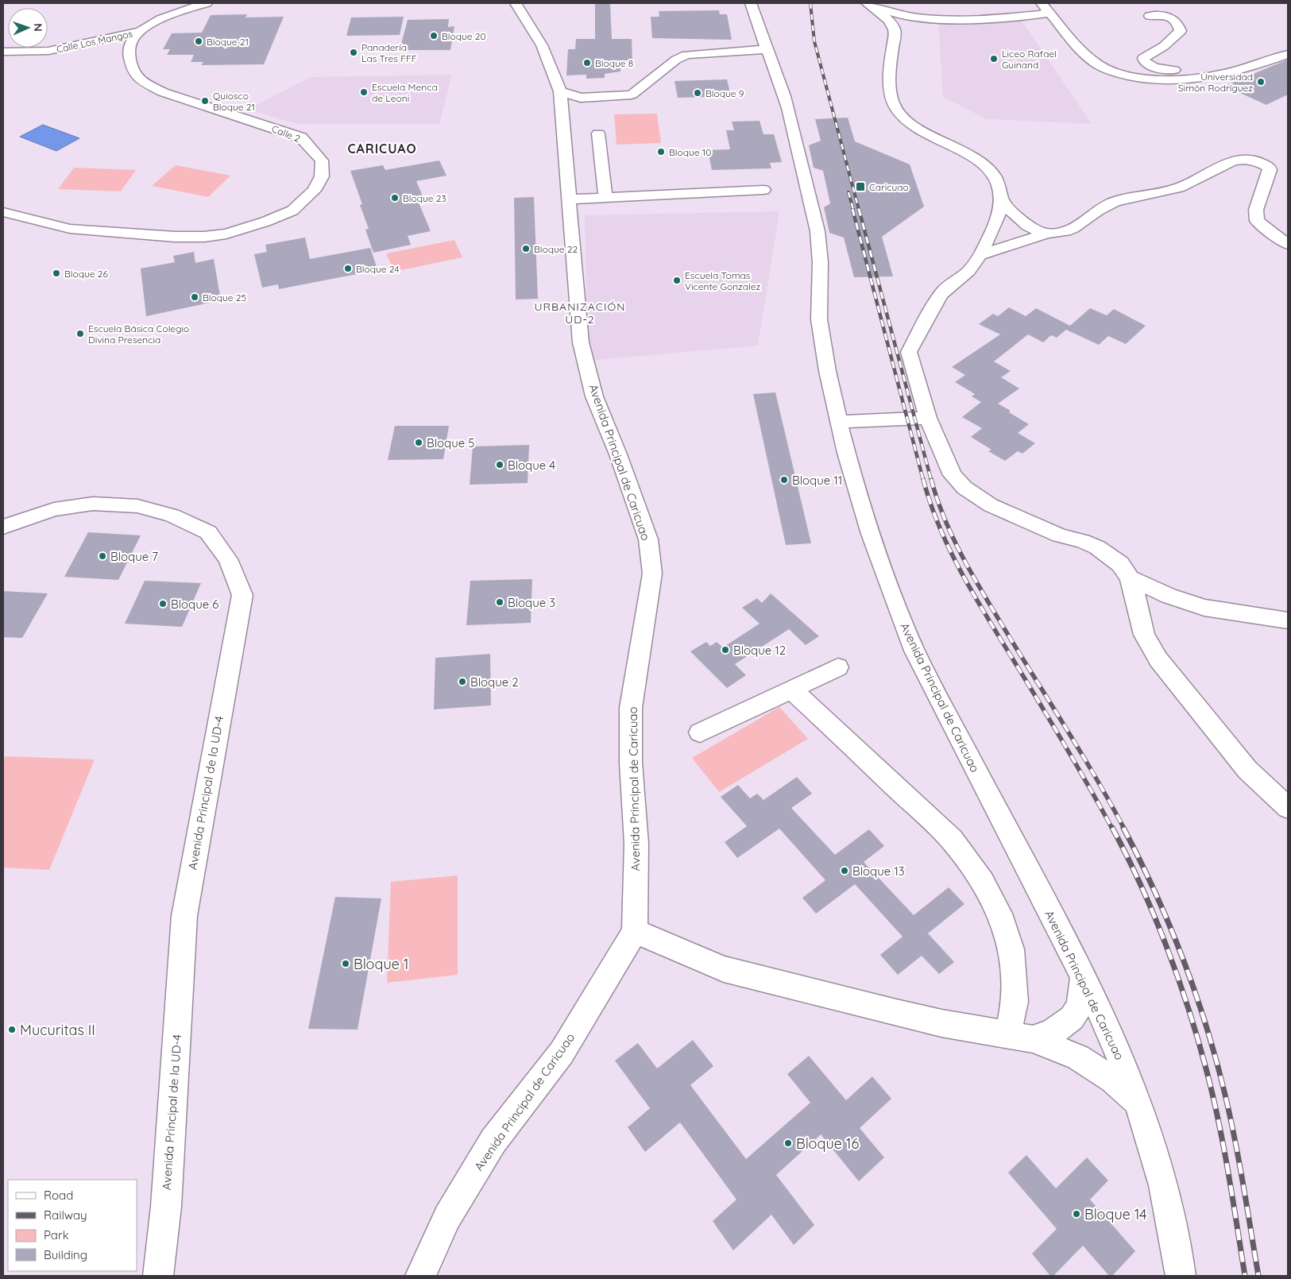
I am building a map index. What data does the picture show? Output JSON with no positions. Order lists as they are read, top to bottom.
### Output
{
  "streets": {
    "street": [
      "Calle Los Mangos",
      "Calle 2",
      "Avenida Principal de Caricuao",
      "Avenida Principal de la UD-4"
    ]
  },
  "crossings": [
    ["Calle Los Mangos", "Calle 2"]
  ],
  "districts": ["CARICUAO", "URBANIZACIÓN UD-2"],
  "places": {
    "other": [
      "Bloque 20",
      "Bloque 21",
      "Panadería Las Tres FFF",
      "Liceo Rafael Guinand",
      "Bloque 8",
      "Universidad Simón Rodríguez",
      "Escuela Menca de Leoni",
      "Bloque 9",
      "Quiosco Bloque 21",
      "Bloque 10",
      "Bloque 23",
      "Bloque 22",
      "Bloque 24",
      "Bloque 26",
      "Escuela Tomas Vicente Gonzalez",
      "Bloque 25",
      "Escuela Básica Colegio Divina Presencia",
      "Bloque 5",
      "Bloque 4",
      "Bloque 11",
      "Bloque 7",
      "Bloque 3",
      "Bloque 6",
      "Bloque 12",
      "Bloque 2",
      "Bloque 13",
      "Bloque 1",
      "Mucuritas II",
      "Bloque 16",
      "Bloque 14"
    ],
    "transit": ["Caricuao"]
  },
  "legend": [
    "Road",
    "Railway",
    "Park",
    "Building"
  ],
  "north": "right"
}
